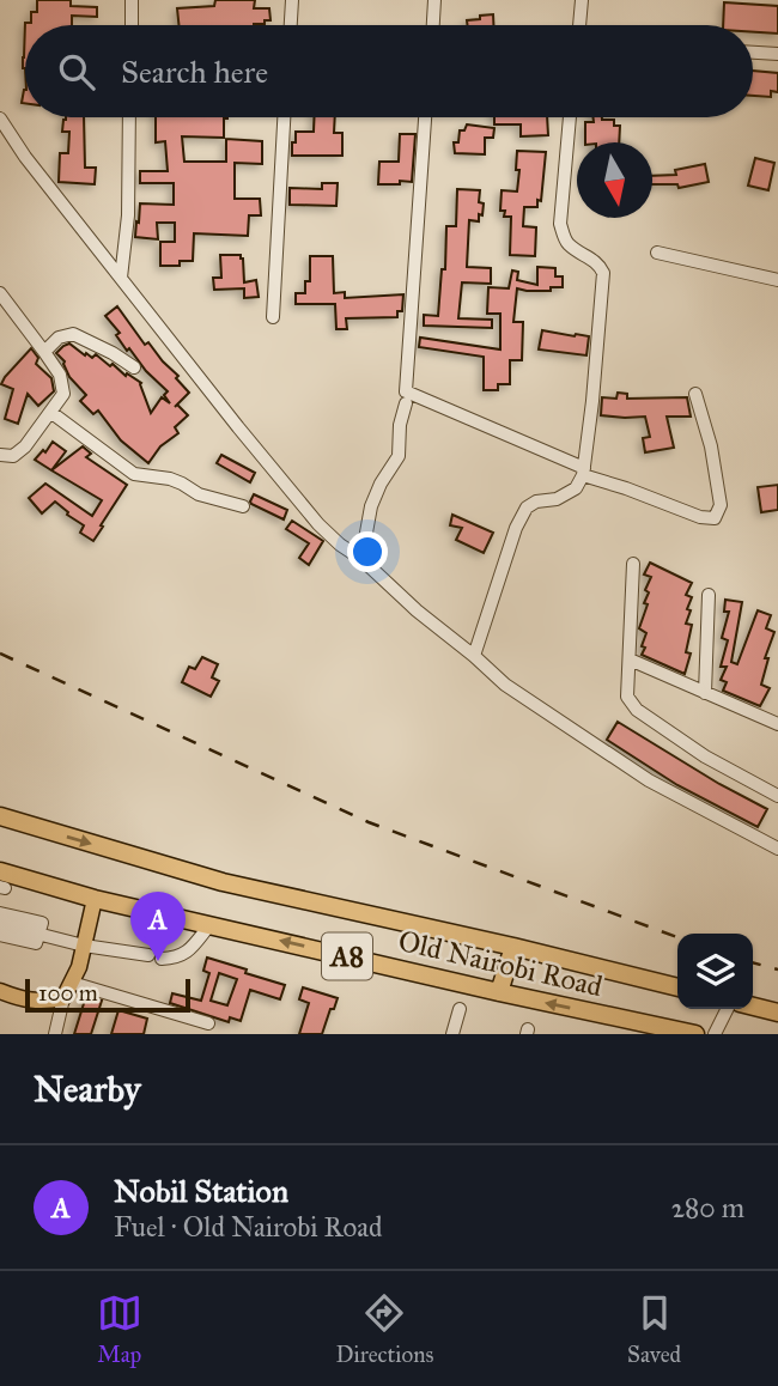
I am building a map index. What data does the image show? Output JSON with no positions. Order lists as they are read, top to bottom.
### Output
{
  "streets": {
    "highway": ["A8", "Old Nairobi Road"]
  },
  "scale_bar": "100 m",
  "north": "bottom",
  "page": {
    "search": "Search here",
    "pins": "A",
    "scale": "100 m",
    "heading": "Nearby",
    "list": [
      {
        "mark": "A",
        "name": "Nobil Station",
        "note": "Fuel · Old Nairobi Road",
        "value": "280 m"
      }
    ],
    "nav": ["Map", "Directions", "Saved"]
  }
}
